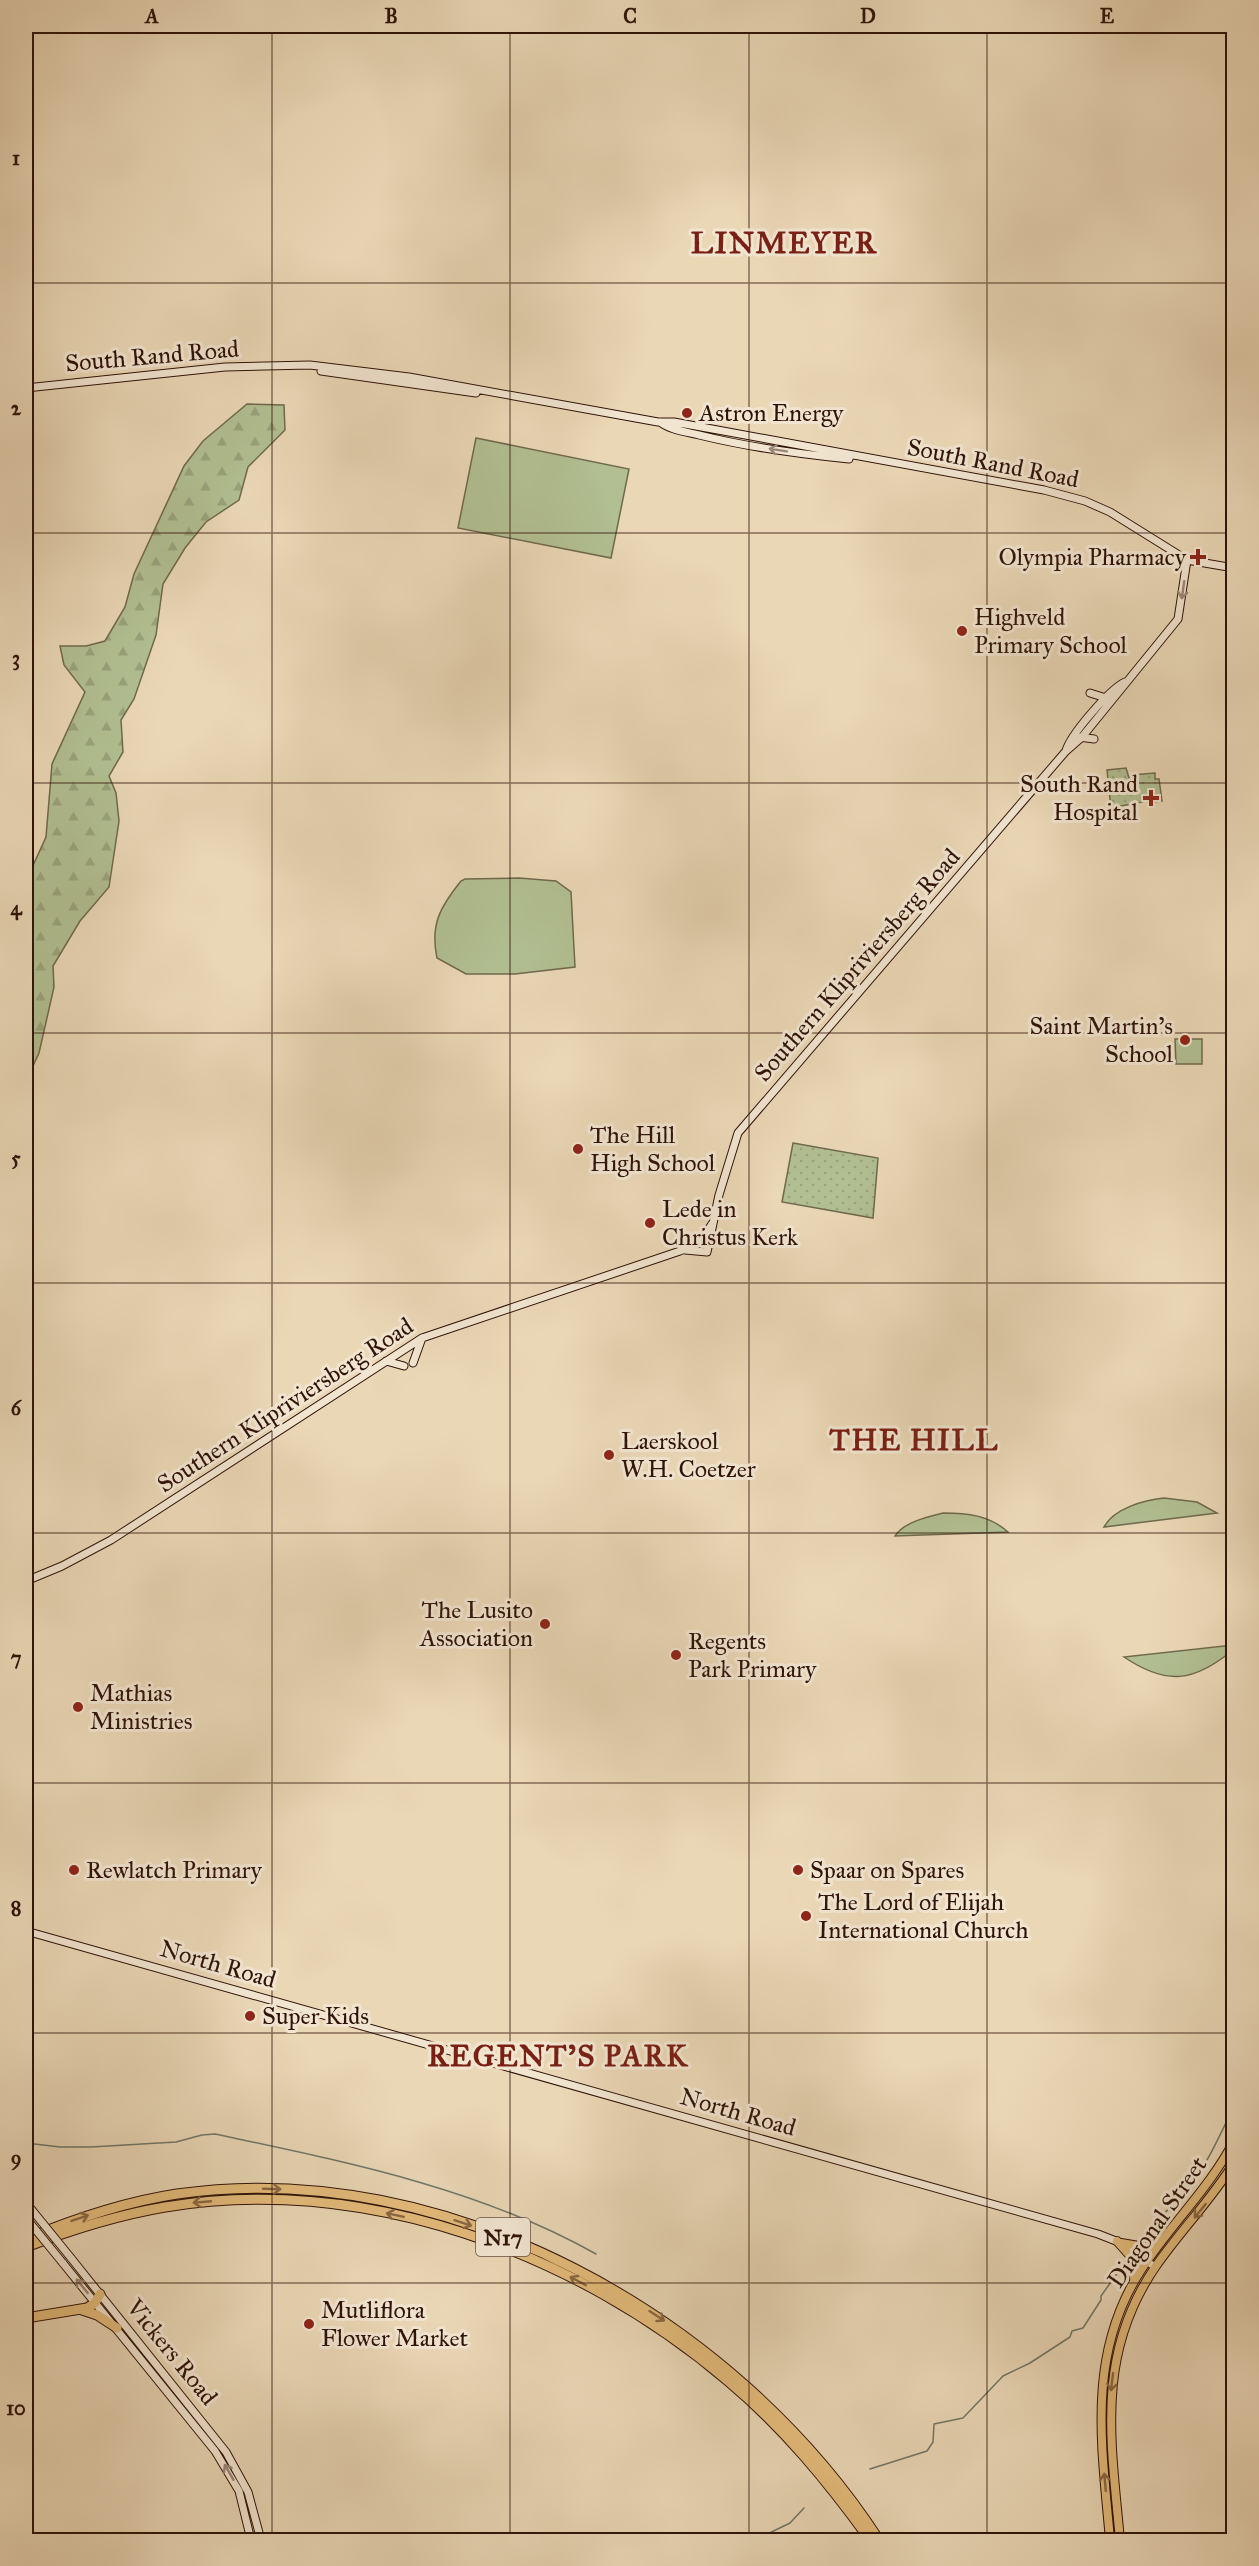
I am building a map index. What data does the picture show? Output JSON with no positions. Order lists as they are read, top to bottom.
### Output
{
  "streets": {
    "highway": ["N17"],
    "main road": ["Diagonal Street"],
    "street": [
      "South Rand Road",
      "Southern Klipriviersberg Road",
      "North Road",
      "Vickers Road"
    ]
  },
  "crossings": [
    ["South Rand Road", "Southern Klipriviersberg Road"],
    ["North Road", "Diagonal Street"]
  ],
  "districts": ["LINMEYER", "THE HILL", "REGENT'S PARK"],
  "places": {
    "other": [
      "Astron Energy",
      "Highveld Primary School",
      "Saint Martin's School",
      "The Hill High School",
      "Lede in Christus Kerk",
      "Laerskool W.H. Coetzer",
      "The Lusito Association",
      "Regents Park Primary",
      "Mathias Ministries",
      "Rewlatch Primary",
      "Spaar on Spares",
      "The Lord of Elijah International Church",
      "Super Kids",
      "Mutliflora Flower Market"
    ],
    "health": ["Olympia Pharmacy", "South Rand Hospital"]
  },
  "grid": {
    "columns": [
      "A",
      "B",
      "C",
      "D",
      "E"
    ],
    "rows": [
      "1",
      "2",
      "3",
      "4",
      "5",
      "6",
      "7",
      "8",
      "9",
      "10"
    ]
  }
}
